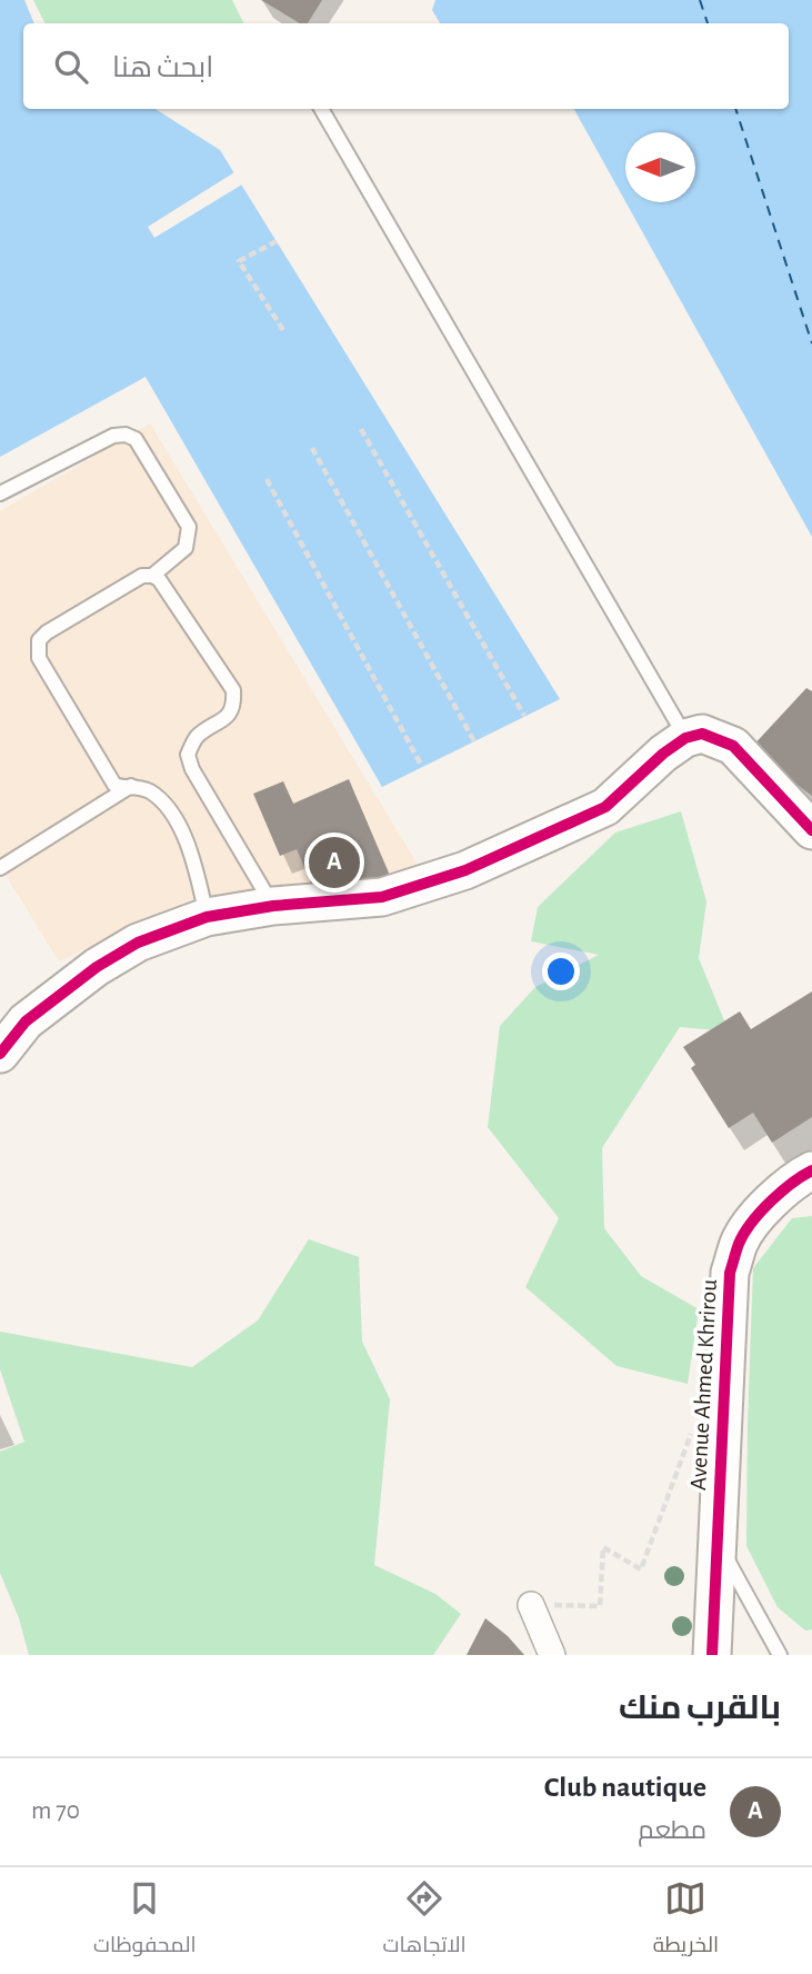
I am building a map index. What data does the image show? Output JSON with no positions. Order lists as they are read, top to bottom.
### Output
{
  "streets": {
    "street": ["Avenue Ahmed Khrirou"]
  },
  "north": "left",
  "page": {
    "search": "ابحث هنا",
    "pins": "A",
    "heading": "بالقرب منك",
    "list": [
      {
        "mark": "A",
        "name": "Club nautique",
        "note": "مطعم",
        "value": "70 m"
      }
    ],
    "nav": ["الخريطة", "الاتجاهات", "المحفوظات"]
  }
}
